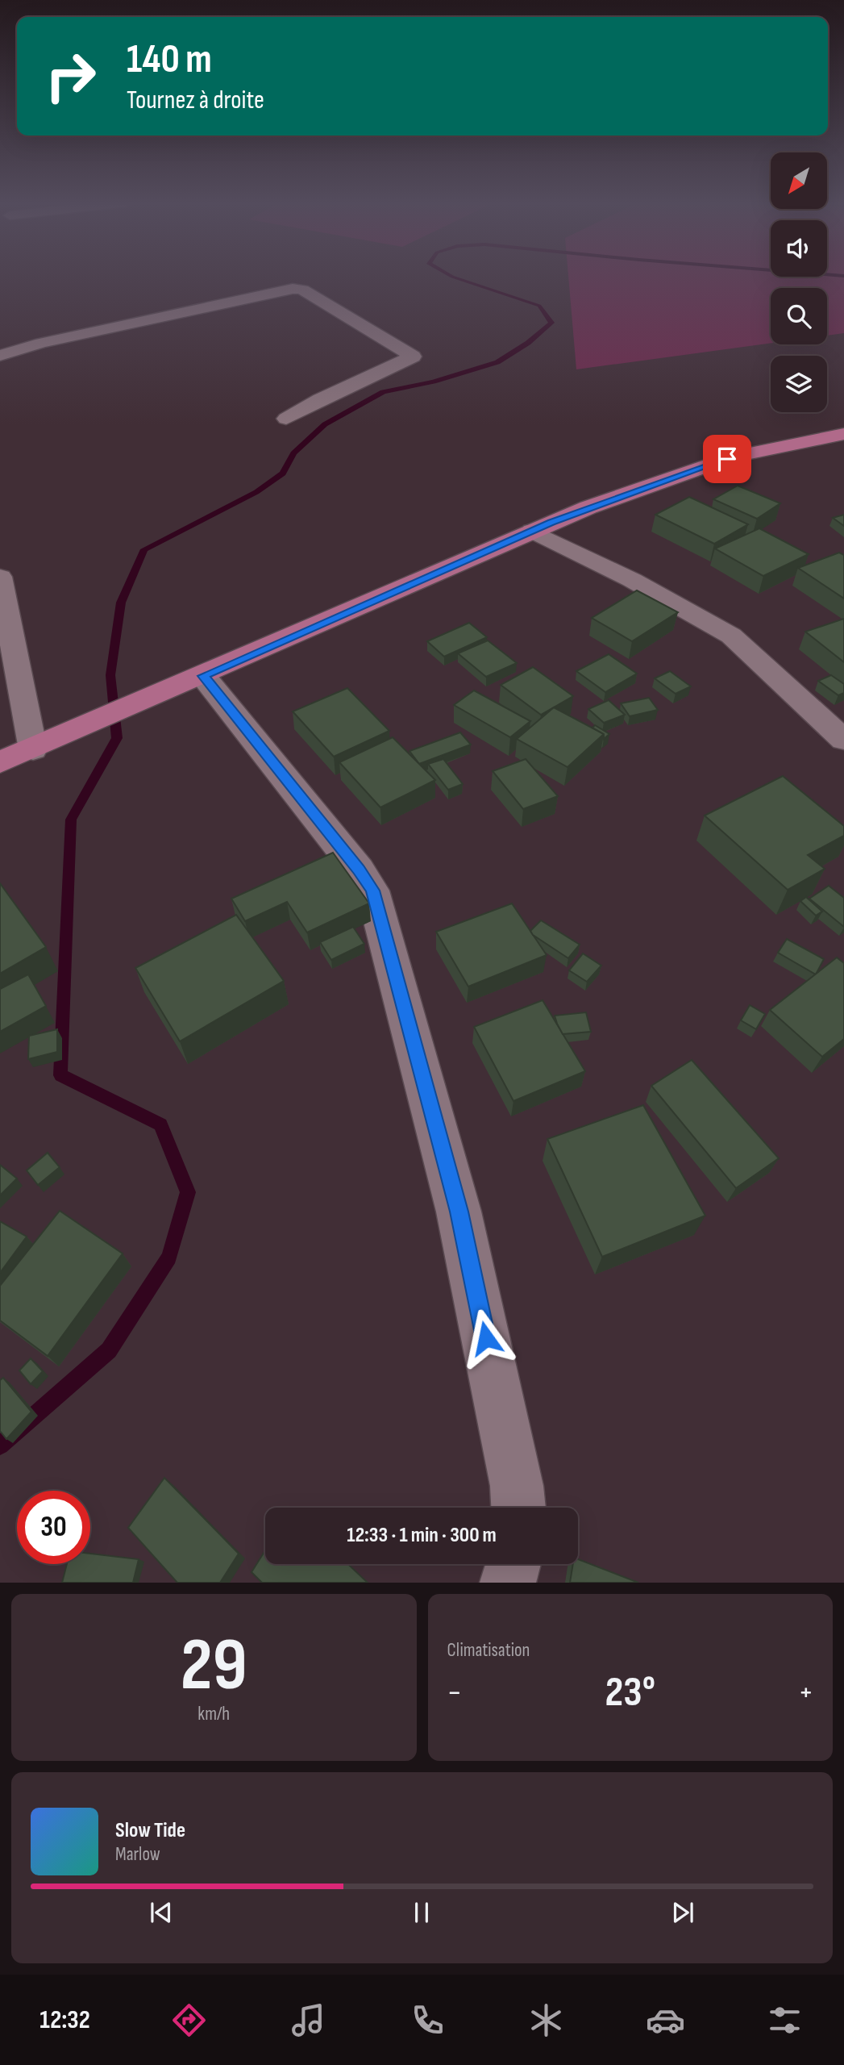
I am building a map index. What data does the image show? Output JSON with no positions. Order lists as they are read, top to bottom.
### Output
{
  "north": "bottom left",
  "page": {
    "turn": ["140 m", "Tournez à droite"],
    "limit": "30",
    "trip": "12:33 · 1 min · 300 m",
    "tile": [
      ["29", "km/h"],
      "Climatisation"
    ],
    "heat": ["−", "23°", "+"],
    "song": ["Slow Tide", "Marlow"],
    "tabs": "12:32"
  }
}
